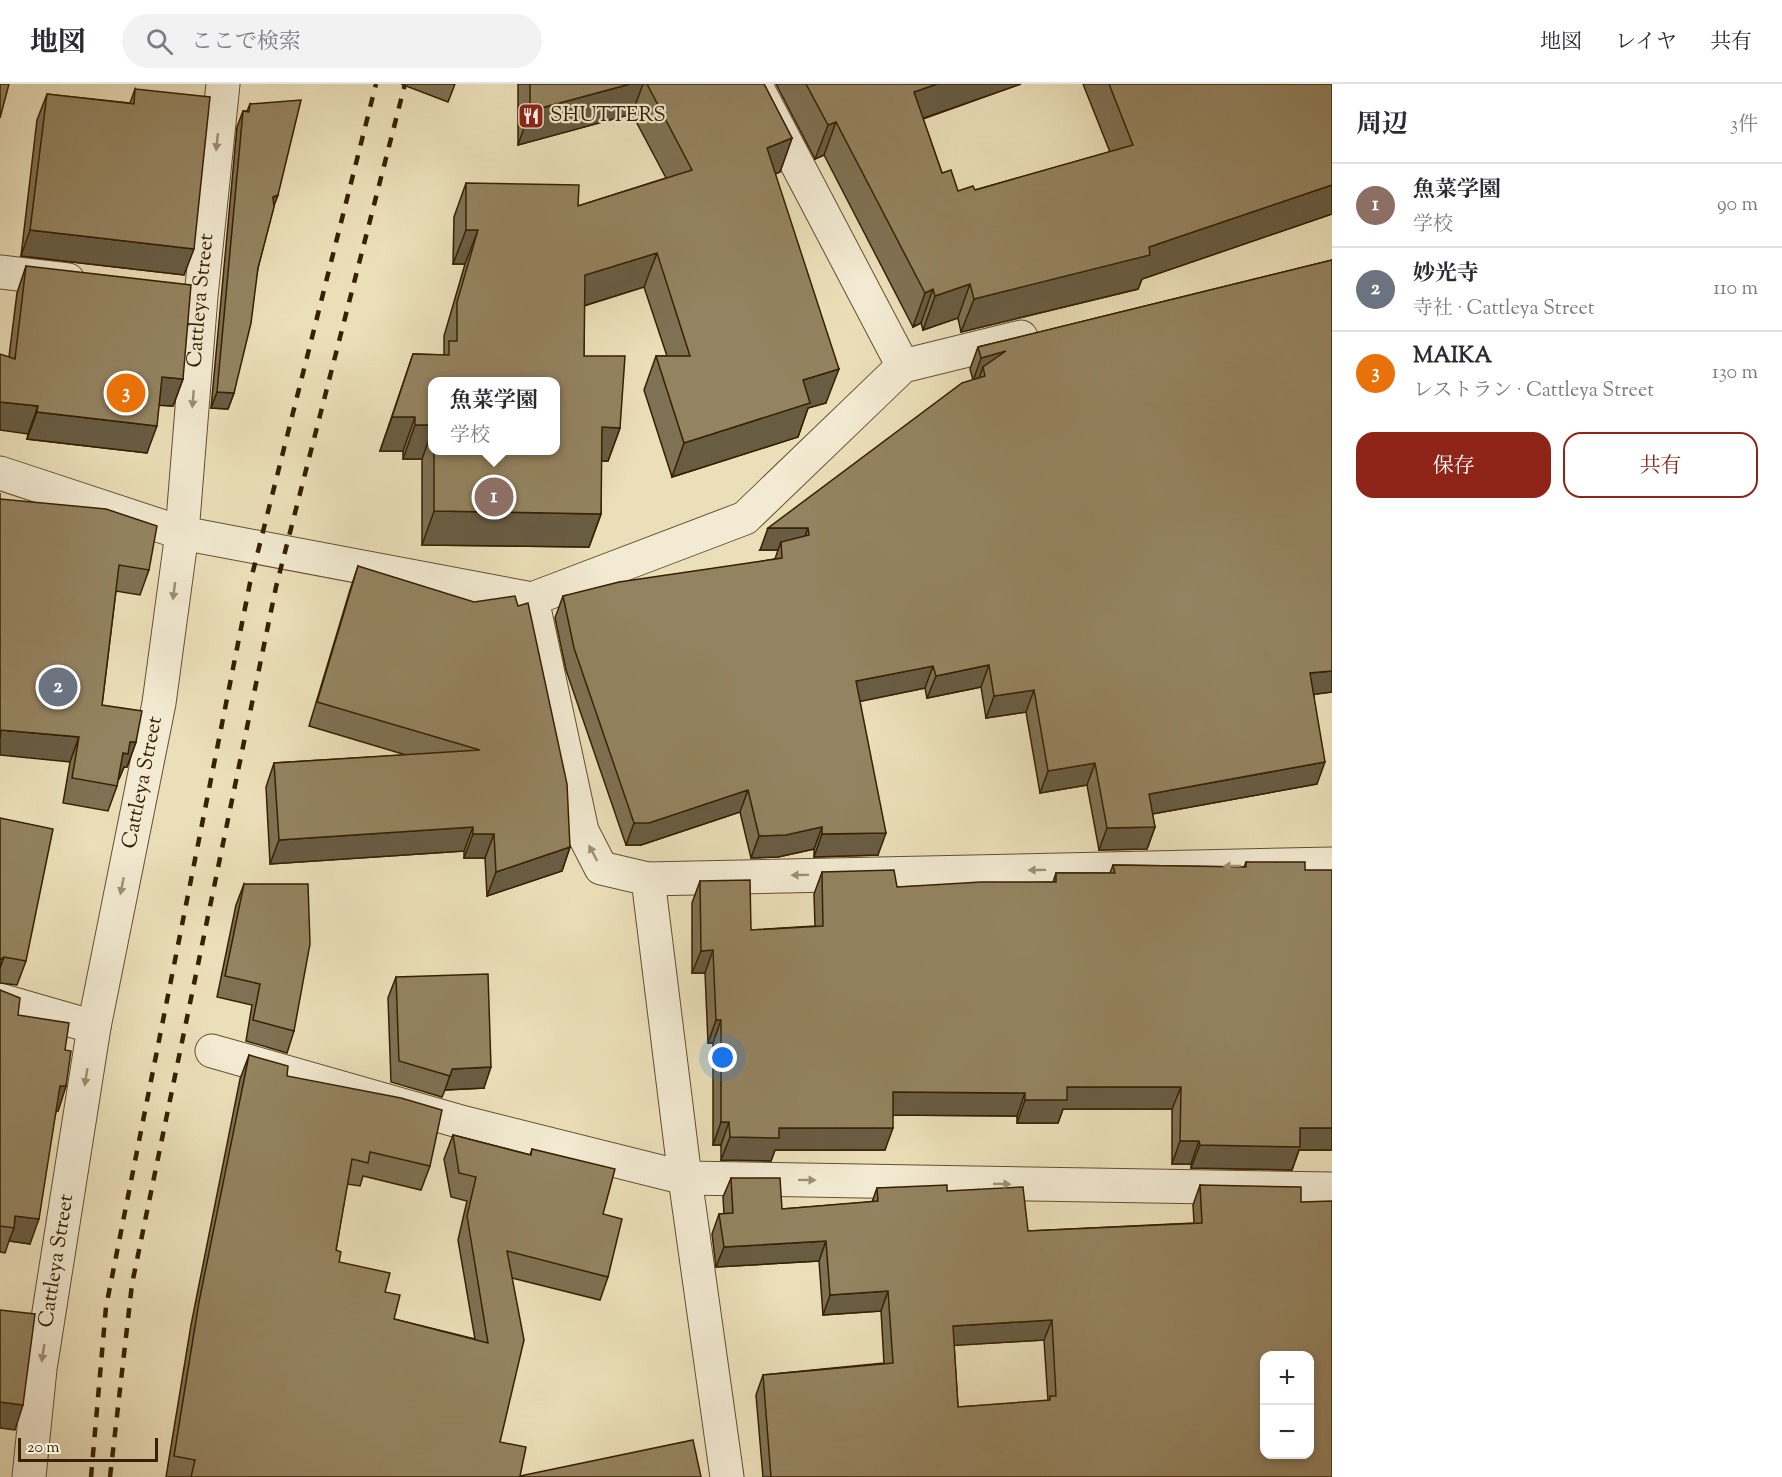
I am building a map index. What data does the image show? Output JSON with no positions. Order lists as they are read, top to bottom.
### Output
{
  "streets": {
    "street": ["Cattleya Street"]
  },
  "one_way": ["Cattleya Street"],
  "places": {
    "restaurant": ["SHUTTERS"]
  },
  "scale_bar": "20 m",
  "page": {
    "header": "地図",
    "search": "ここで検索",
    "nav": ["地図", "レイヤ", "共有"],
    "heading": ["周辺", "3件"],
    "list": [
      {
        "mark": "1",
        "name": "魚菜学園",
        "note": "学校",
        "value": "90 m"
      },
      {
        "mark": "2",
        "name": "妙光寺",
        "note": "寺社 · Cattleya Street",
        "value": "110 m"
      },
      {
        "mark": "3",
        "name": "MAIKA",
        "note": "レストラン · Cattleya Street",
        "value": "130 m"
      }
    ],
    "pins": ["3", "1", "2"],
    "popup": ["魚菜学園", "学校"],
    "buttons": ["保存", "共有"],
    "map_buttons": ["+", "−"],
    "scale": "20 m"
  }
}
